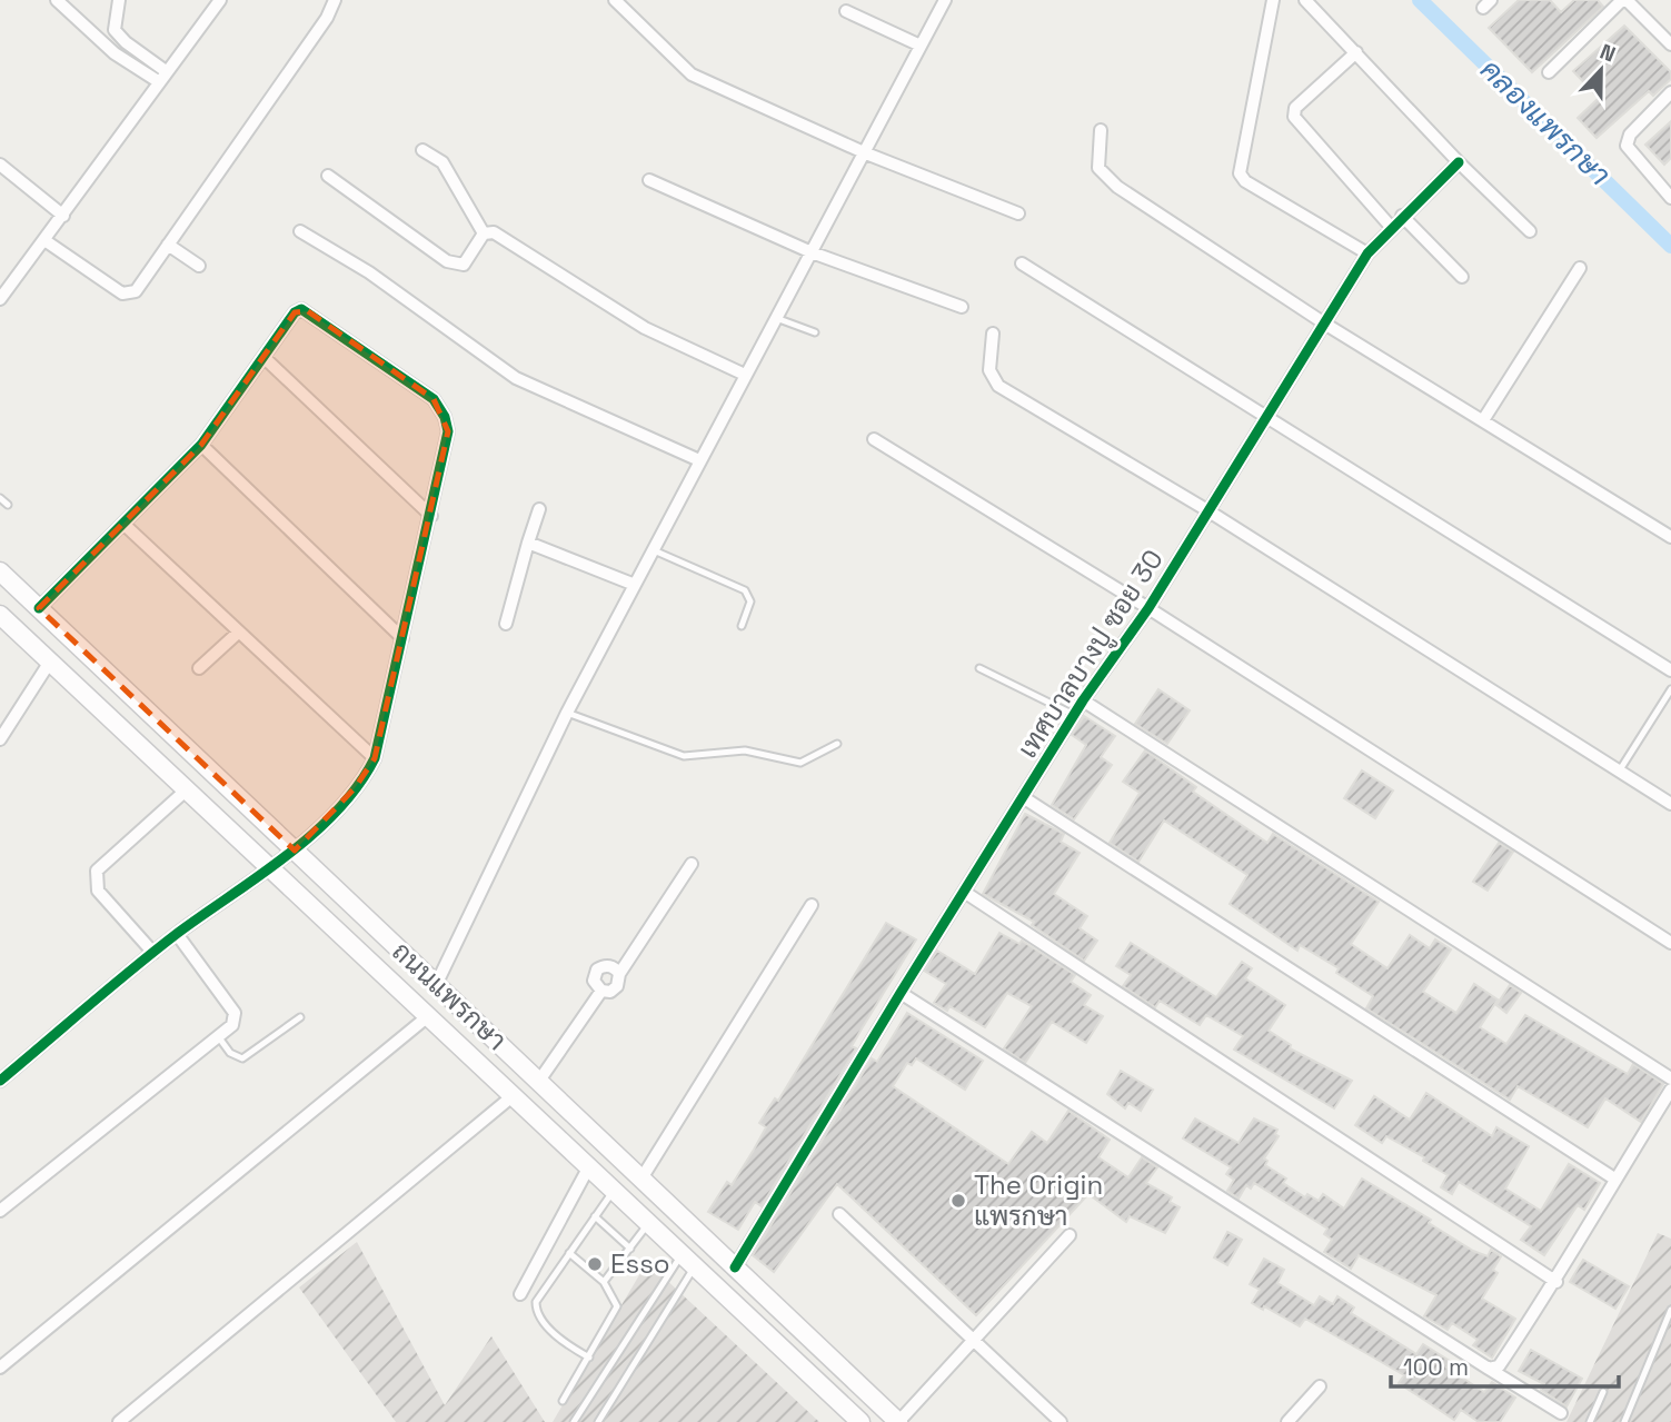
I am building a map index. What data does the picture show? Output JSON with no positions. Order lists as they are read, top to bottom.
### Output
{
  "streets": {
    "main road": ["ถนนแพรกษา"],
    "street": ["เทศบาลบางปู ซอย 30"]
  },
  "crossings": [
    ["เทศบาลบางปู ซอย 30", "ถนนแพรกษา"]
  ],
  "water": ["คลองแพรกษา"],
  "places": ["The Origin แพรกษา", "Esso"],
  "scale_bar": "100 m",
  "north": "top"
}
